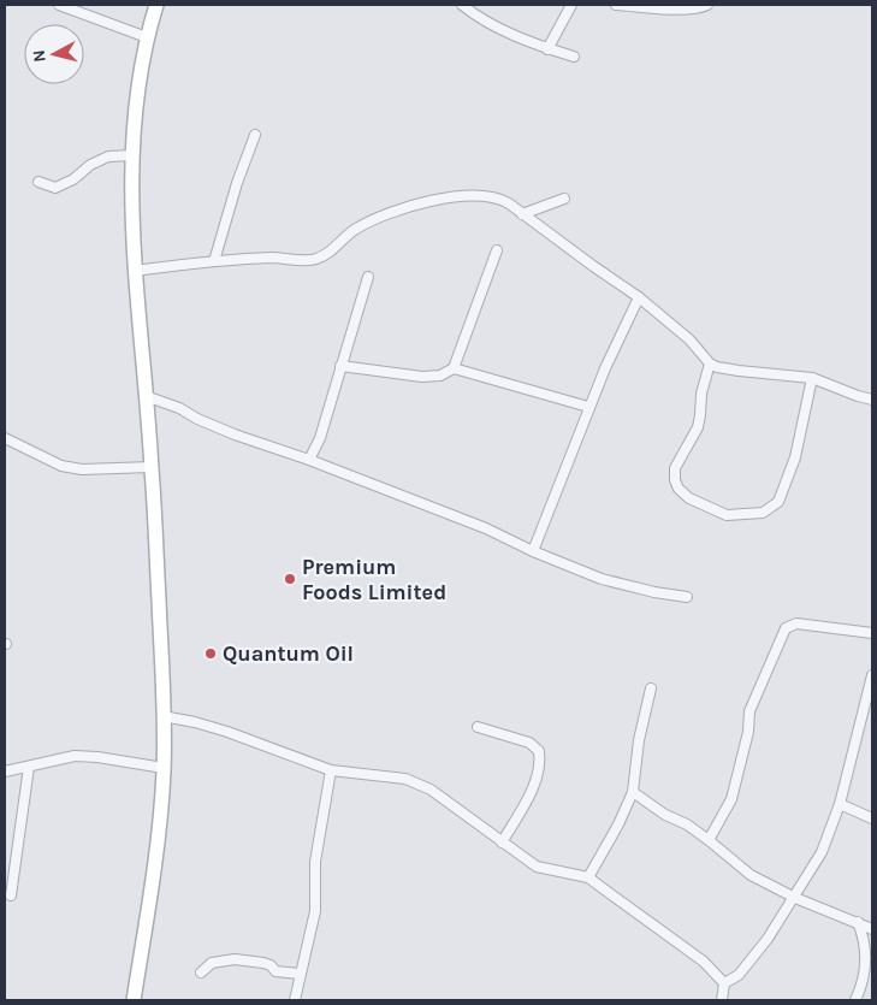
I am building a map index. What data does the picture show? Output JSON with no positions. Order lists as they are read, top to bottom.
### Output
{
  "places": ["Premium Foods Limited", "Quantum Oil"],
  "north": "left"
}
